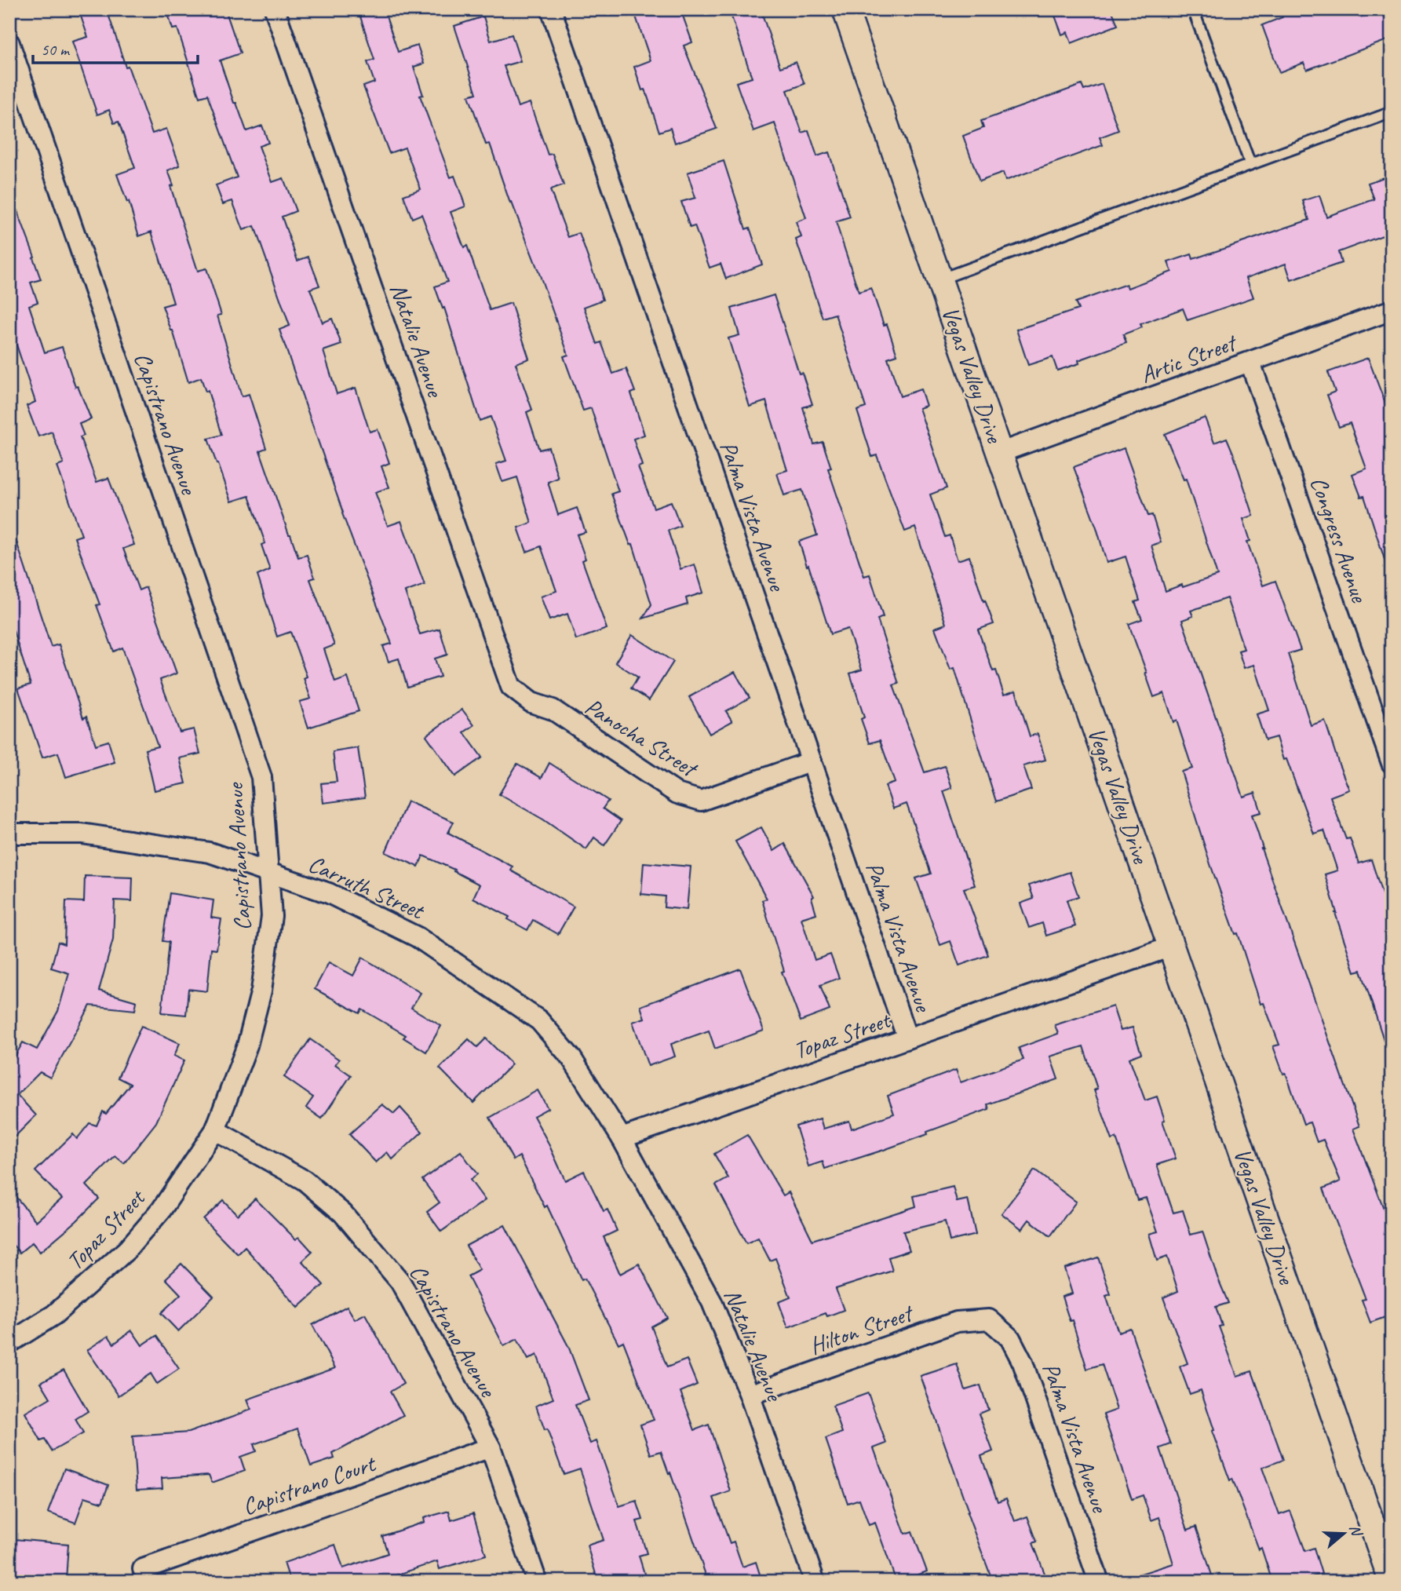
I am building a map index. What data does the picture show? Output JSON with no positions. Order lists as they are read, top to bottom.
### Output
{
  "streets": {
    "street": [
      "Natalie Avenue",
      "Artic Street",
      "Vegas Valley Drive",
      "Capistrano Avenue",
      "Palma Vista Avenue",
      "Congress Avenue",
      "Panocha Street",
      "Carruth Street",
      "Topaz Street",
      "Hilton Street",
      "Capistrano Court"
    ]
  },
  "crossings": [
    ["Natalie Avenue", "Panocha Street"],
    ["Natalie Avenue", "Carruth Street"],
    ["Natalie Avenue", "Topaz Street"],
    ["Natalie Avenue", "Hilton Street"],
    ["Artic Street", "Vegas Valley Drive"],
    ["Artic Street", "Congress Avenue"],
    ["Vegas Valley Drive", "Topaz Street"],
    ["Capistrano Avenue", "Carruth Street"],
    ["Capistrano Avenue", "Topaz Street"],
    ["Capistrano Avenue", "Capistrano Court"],
    ["Palma Vista Avenue", "Panocha Street"],
    ["Palma Vista Avenue", "Topaz Street"],
    ["Palma Vista Avenue", "Hilton Street"],
    ["Carruth Street", "Topaz Street"]
  ],
  "scale_bar": "50 m",
  "north": "right"
}
